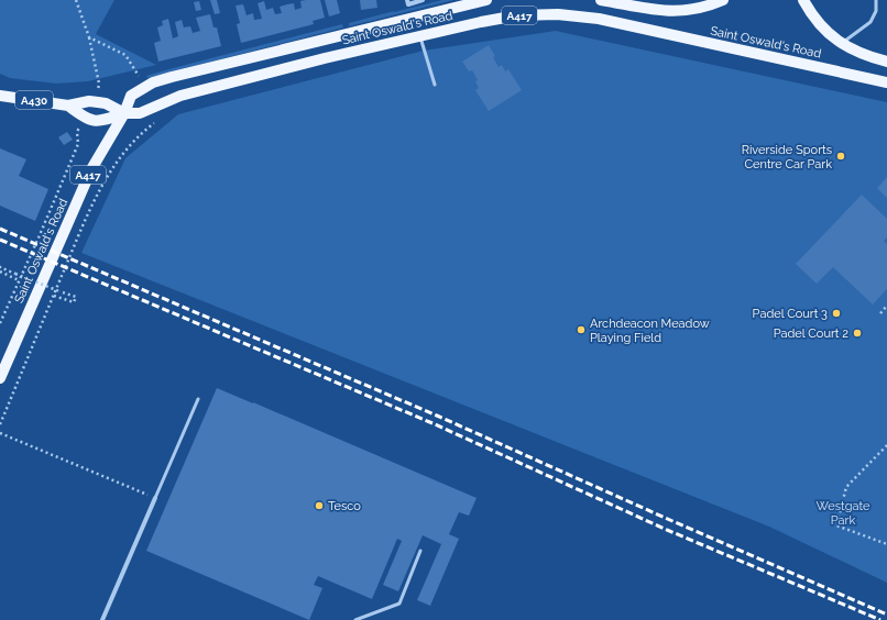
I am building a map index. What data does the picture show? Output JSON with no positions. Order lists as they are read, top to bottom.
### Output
{
  "streets": {
    "main road": ["A417", "Saint Oswald's Road", "A430"]
  },
  "crossings": [
    ["Saint Oswald's Road", "A430"]
  ],
  "parks": ["Westgate Park"],
  "places": [
    "Riverside Sports Centre Car Park",
    "Padel Court 3",
    "Archdeacon Meadow Playing Field",
    "Padel Court 2",
    "Tesco"
  ]
}
